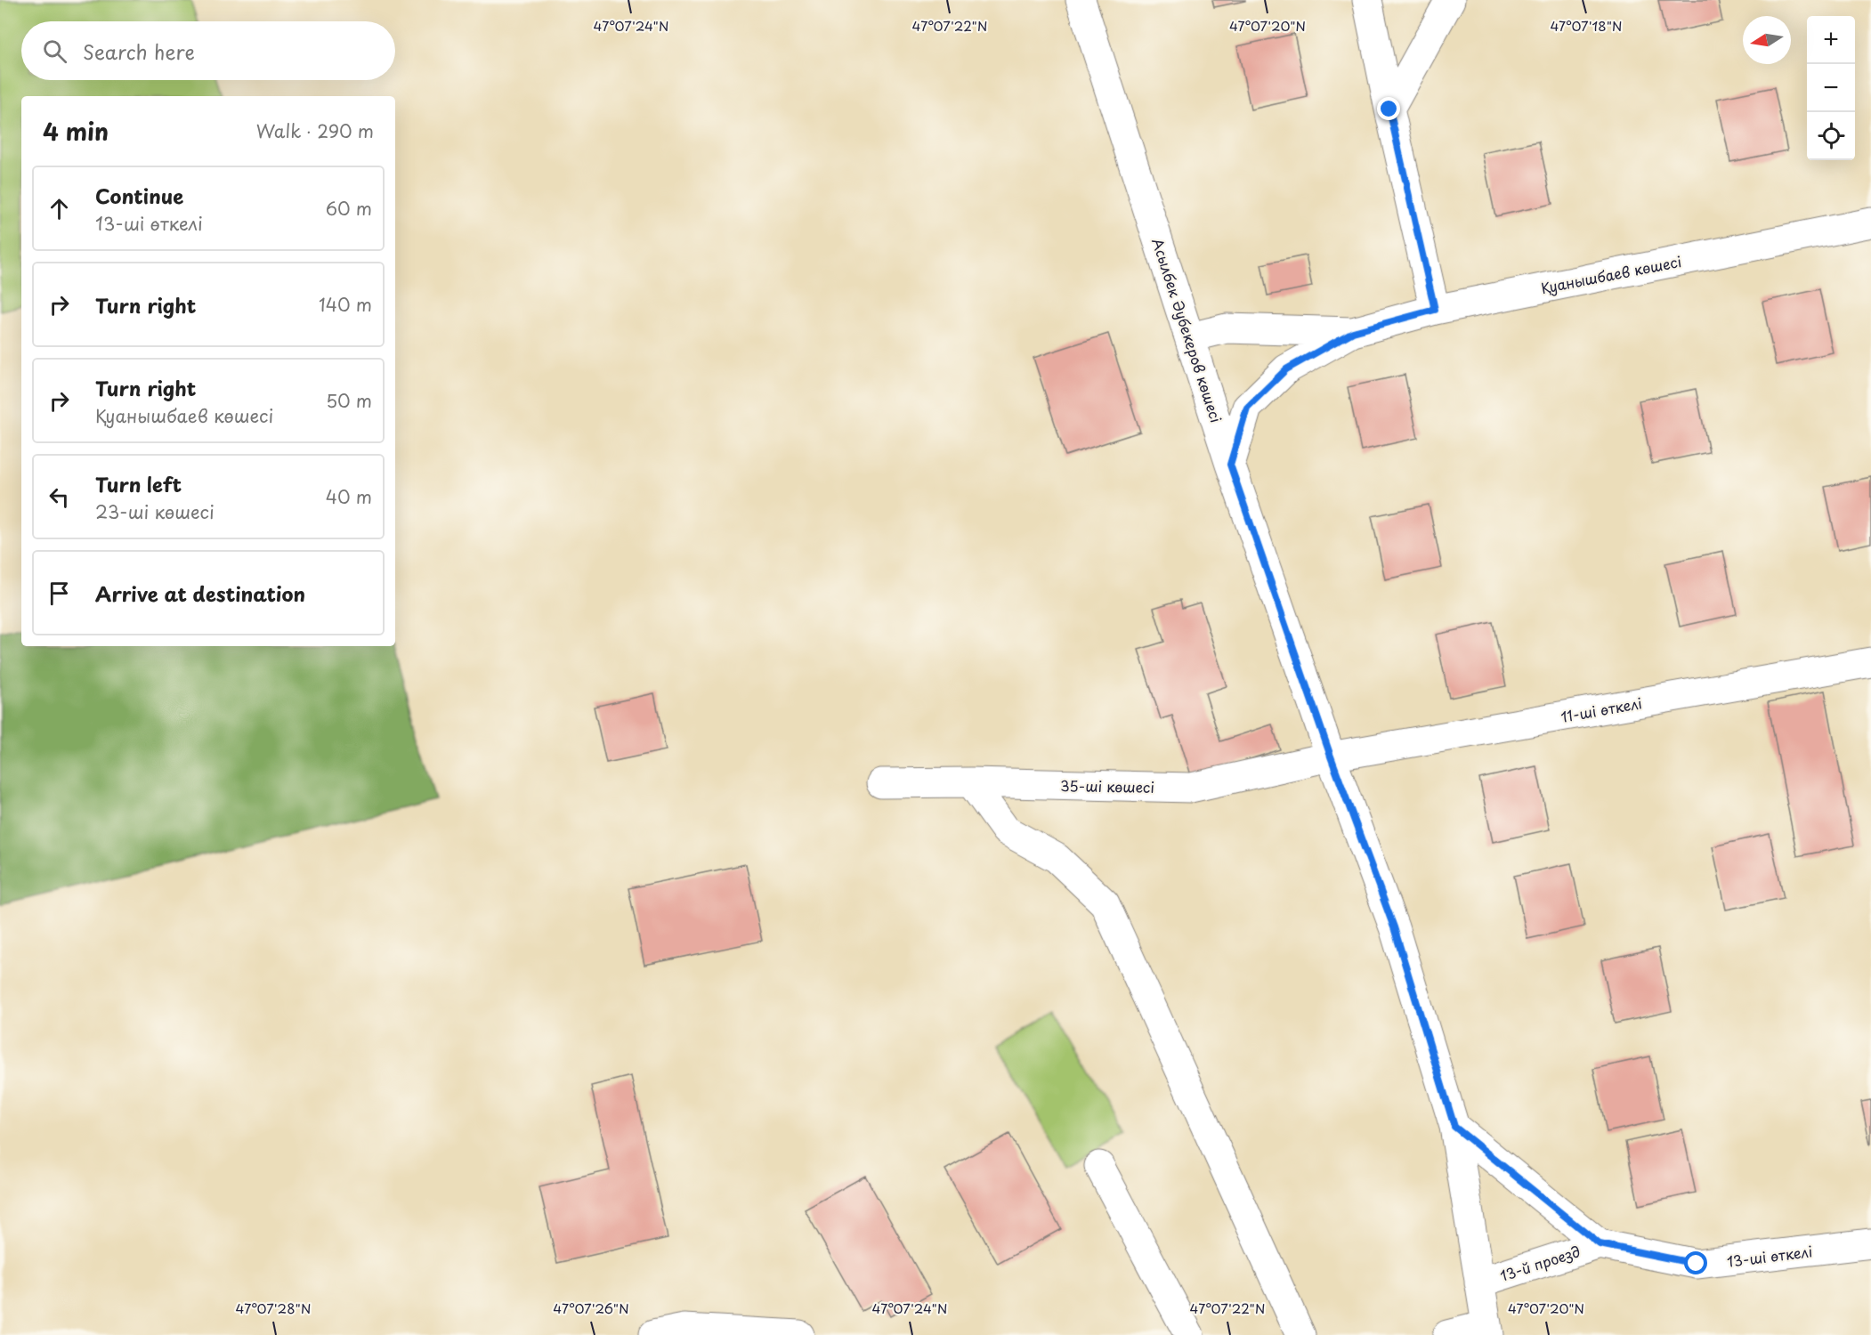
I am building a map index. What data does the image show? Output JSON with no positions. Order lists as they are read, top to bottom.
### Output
{
  "streets": {
    "street": [
      "Қуанышбаев көшесі",
      "Асылбек Әубекеров көшесі",
      "11-ші өткелі",
      "35-ші көшесі",
      "13-ші өткелі",
      "13-й проезд"
    ]
  },
  "crossings": [
    ["Қуанышбаев көшесі", "Асылбек Әубекеров көшесі"],
    ["Асылбек Әубекеров көшесі", "11-ші өткелі"],
    ["Асылбек Әубекеров көшесі", "35-ші көшесі"],
    ["Асылбек Әубекеров көшесі", "13-ші өткелі"],
    ["Асылбек Әубекеров көшесі", "13-й проезд"],
    ["11-ші өткелі", "35-ші көшесі"],
    ["13-ші өткелі", "13-й проезд"]
  ],
  "north": "left",
  "page": {
    "map_buttons": ["+", "−"],
    "search": "Search here",
    "heading": ["4 min", "Walk · 290 m"],
    "list": [
      ["Continue", "13-ші өткелі", "60 m"],
      ["Turn right", "140 m"],
      ["Turn right", "Қуанышбаев көшесі", "50 m"],
      ["Turn left", "23-ші көшесі", "40 m"],
      "Arrive at destination"
    ]
  },
  "coordinates": [
    "47°07'24\"N",
    "47°07'22\"N",
    "47°07'20\"N",
    "47°07'18\"N",
    "47°07'28\"N",
    "47°07'26\"N"
  ]
}
